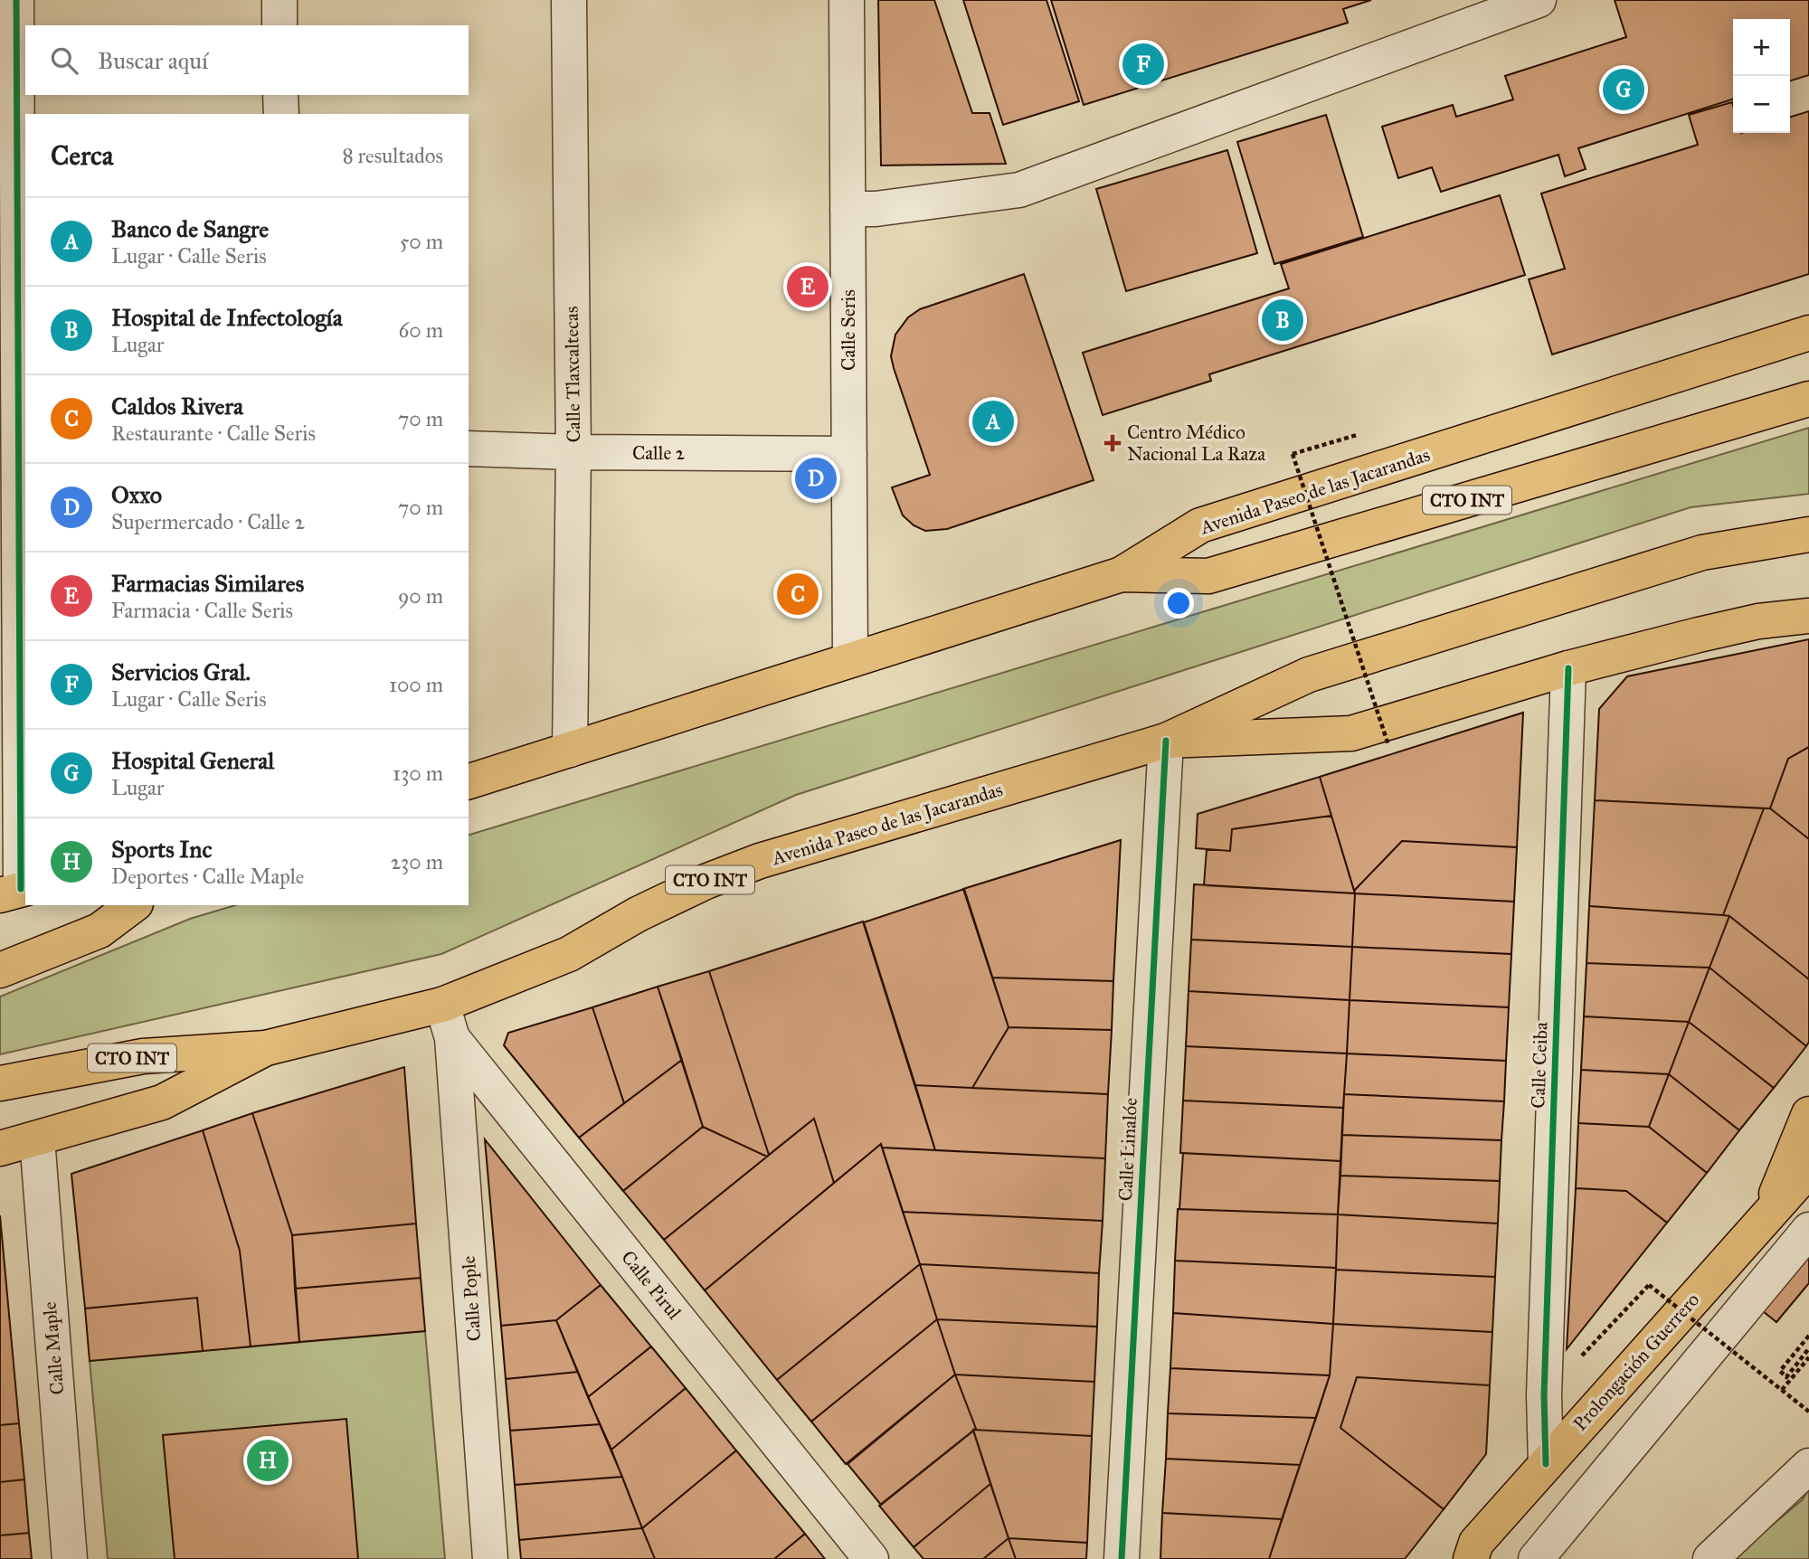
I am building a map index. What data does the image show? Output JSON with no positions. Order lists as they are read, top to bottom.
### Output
{
  "streets": {
    "main road": ["Avenida Paseo de las Jacarandas", "CTO INT", "Prolongación Guerrero"],
    "street": [
      "Calle Seris",
      "Calle Tlaxcaltecas",
      "Calle 2",
      "Calle Ceiba",
      "Calle Linalóe",
      "Calle Pirul",
      "Calle Pople",
      "Calle Maple"
    ]
  },
  "crossings": [
    ["Calle Seris", "Calle 2"],
    ["Calle Seris", "Avenida Paseo de las Jacarandas"],
    ["Calle Tlaxcaltecas", "Calle 2"],
    ["Calle Tlaxcaltecas", "Avenida Paseo de las Jacarandas"],
    ["Avenida Paseo de las Jacarandas", "CTO INT"],
    ["Avenida Paseo de las Jacarandas", "Calle Ceiba"],
    ["Avenida Paseo de las Jacarandas", "Calle Linalóe"],
    ["Avenida Paseo de las Jacarandas", "Calle Pirul"],
    ["Avenida Paseo de las Jacarandas", "Calle Maple"],
    ["CTO INT", "Calle Linalóe"],
    ["Calle Ceiba", "Prolongación Guerrero"],
    ["Calle Pirul", "Calle Pople"]
  ],
  "places": {
    "health": ["Centro Médico Nacional La Raza"]
  },
  "page": {
    "map_buttons": ["+", "−"],
    "search": "Buscar aquí",
    "pins": [
      "F",
      "G",
      "E",
      "B",
      "A",
      "D",
      "C",
      "H"
    ],
    "heading": ["Cerca", "8 resultados"],
    "list": [
      {
        "mark": "A",
        "name": "Banco de Sangre",
        "note": "Lugar · Calle Seris",
        "value": "50 m"
      },
      {
        "mark": "B",
        "name": "Hospital de Infectología",
        "note": "Lugar",
        "value": "60 m"
      },
      {
        "mark": "C",
        "name": "Caldos Rivera",
        "note": "Restaurante · Calle Seris",
        "value": "70 m"
      },
      {
        "mark": "D",
        "name": "Oxxo",
        "note": "Supermercado · Calle 2",
        "value": "70 m"
      },
      {
        "mark": "E",
        "name": "Farmacias Similares",
        "note": "Farmacia · Calle Seris",
        "value": "90 m"
      },
      {
        "mark": "F",
        "name": "Servicios Gral.",
        "note": "Lugar · Calle Seris",
        "value": "100 m"
      },
      {
        "mark": "G",
        "name": "Hospital General",
        "note": "Lugar",
        "value": "130 m"
      },
      {
        "mark": "H",
        "name": "Sports Inc",
        "note": "Deportes · Calle Maple",
        "value": "230 m"
      }
    ]
  }
}
